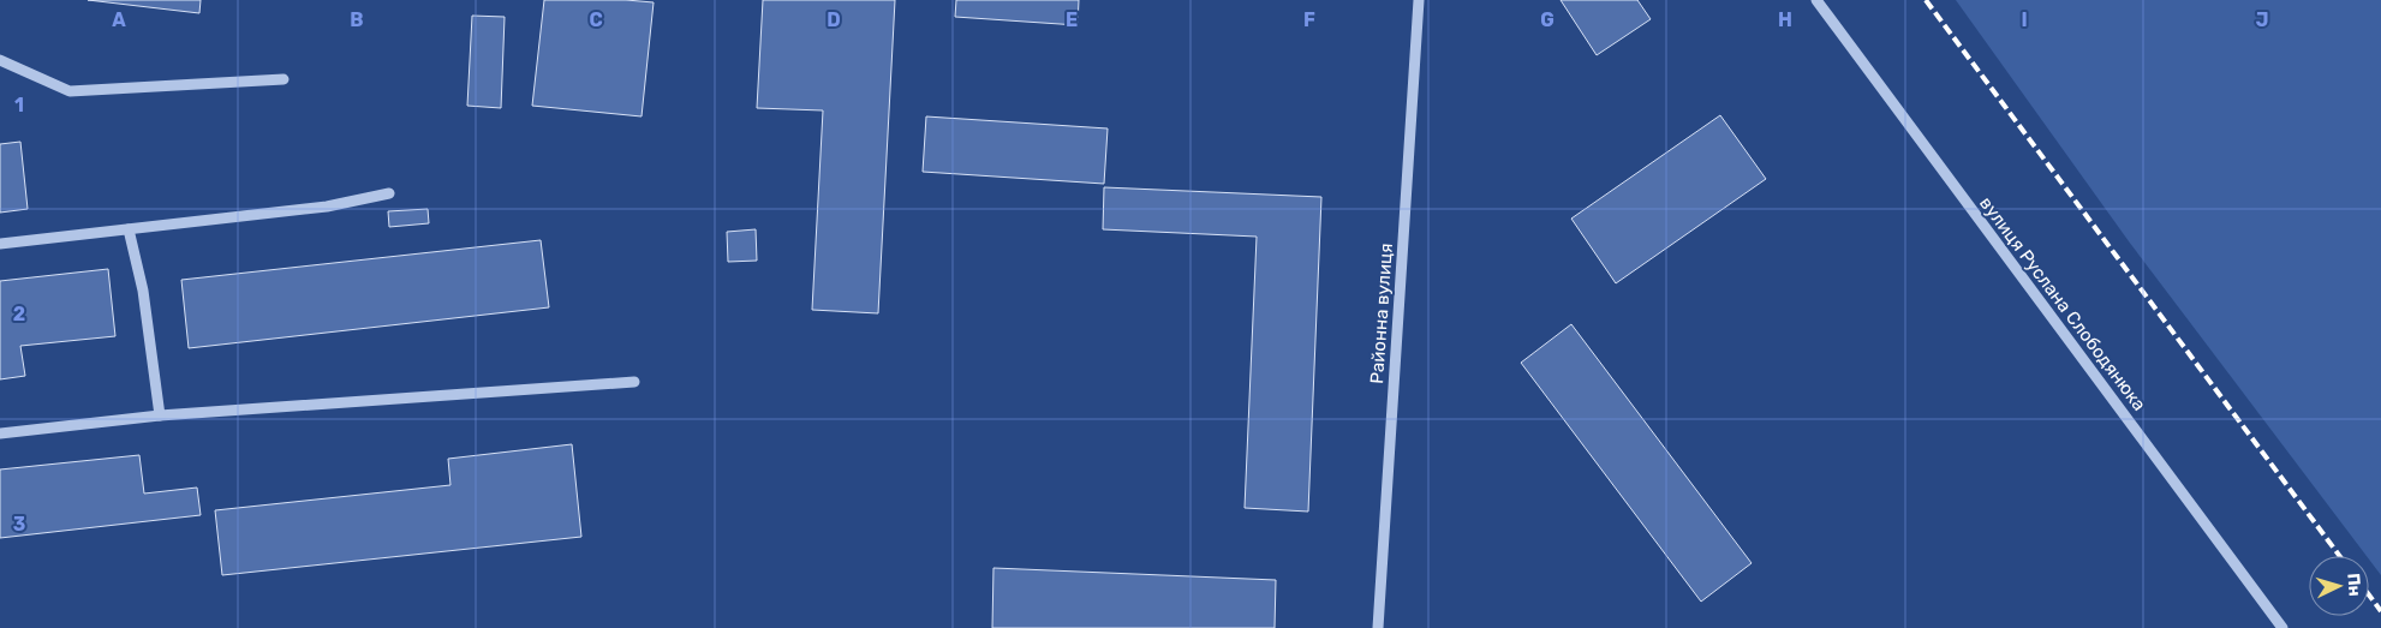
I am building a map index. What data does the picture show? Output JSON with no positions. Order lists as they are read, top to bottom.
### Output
{
  "streets": {
    "street": ["вулиця Руслана Слободянюка", "Районна вулиця"]
  },
  "north": "right",
  "grid": {
    "columns": [
      "A",
      "B",
      "C",
      "D",
      "E",
      "F",
      "G",
      "H",
      "I",
      "J"
    ],
    "rows": ["1", "2", "3"]
  }
}
